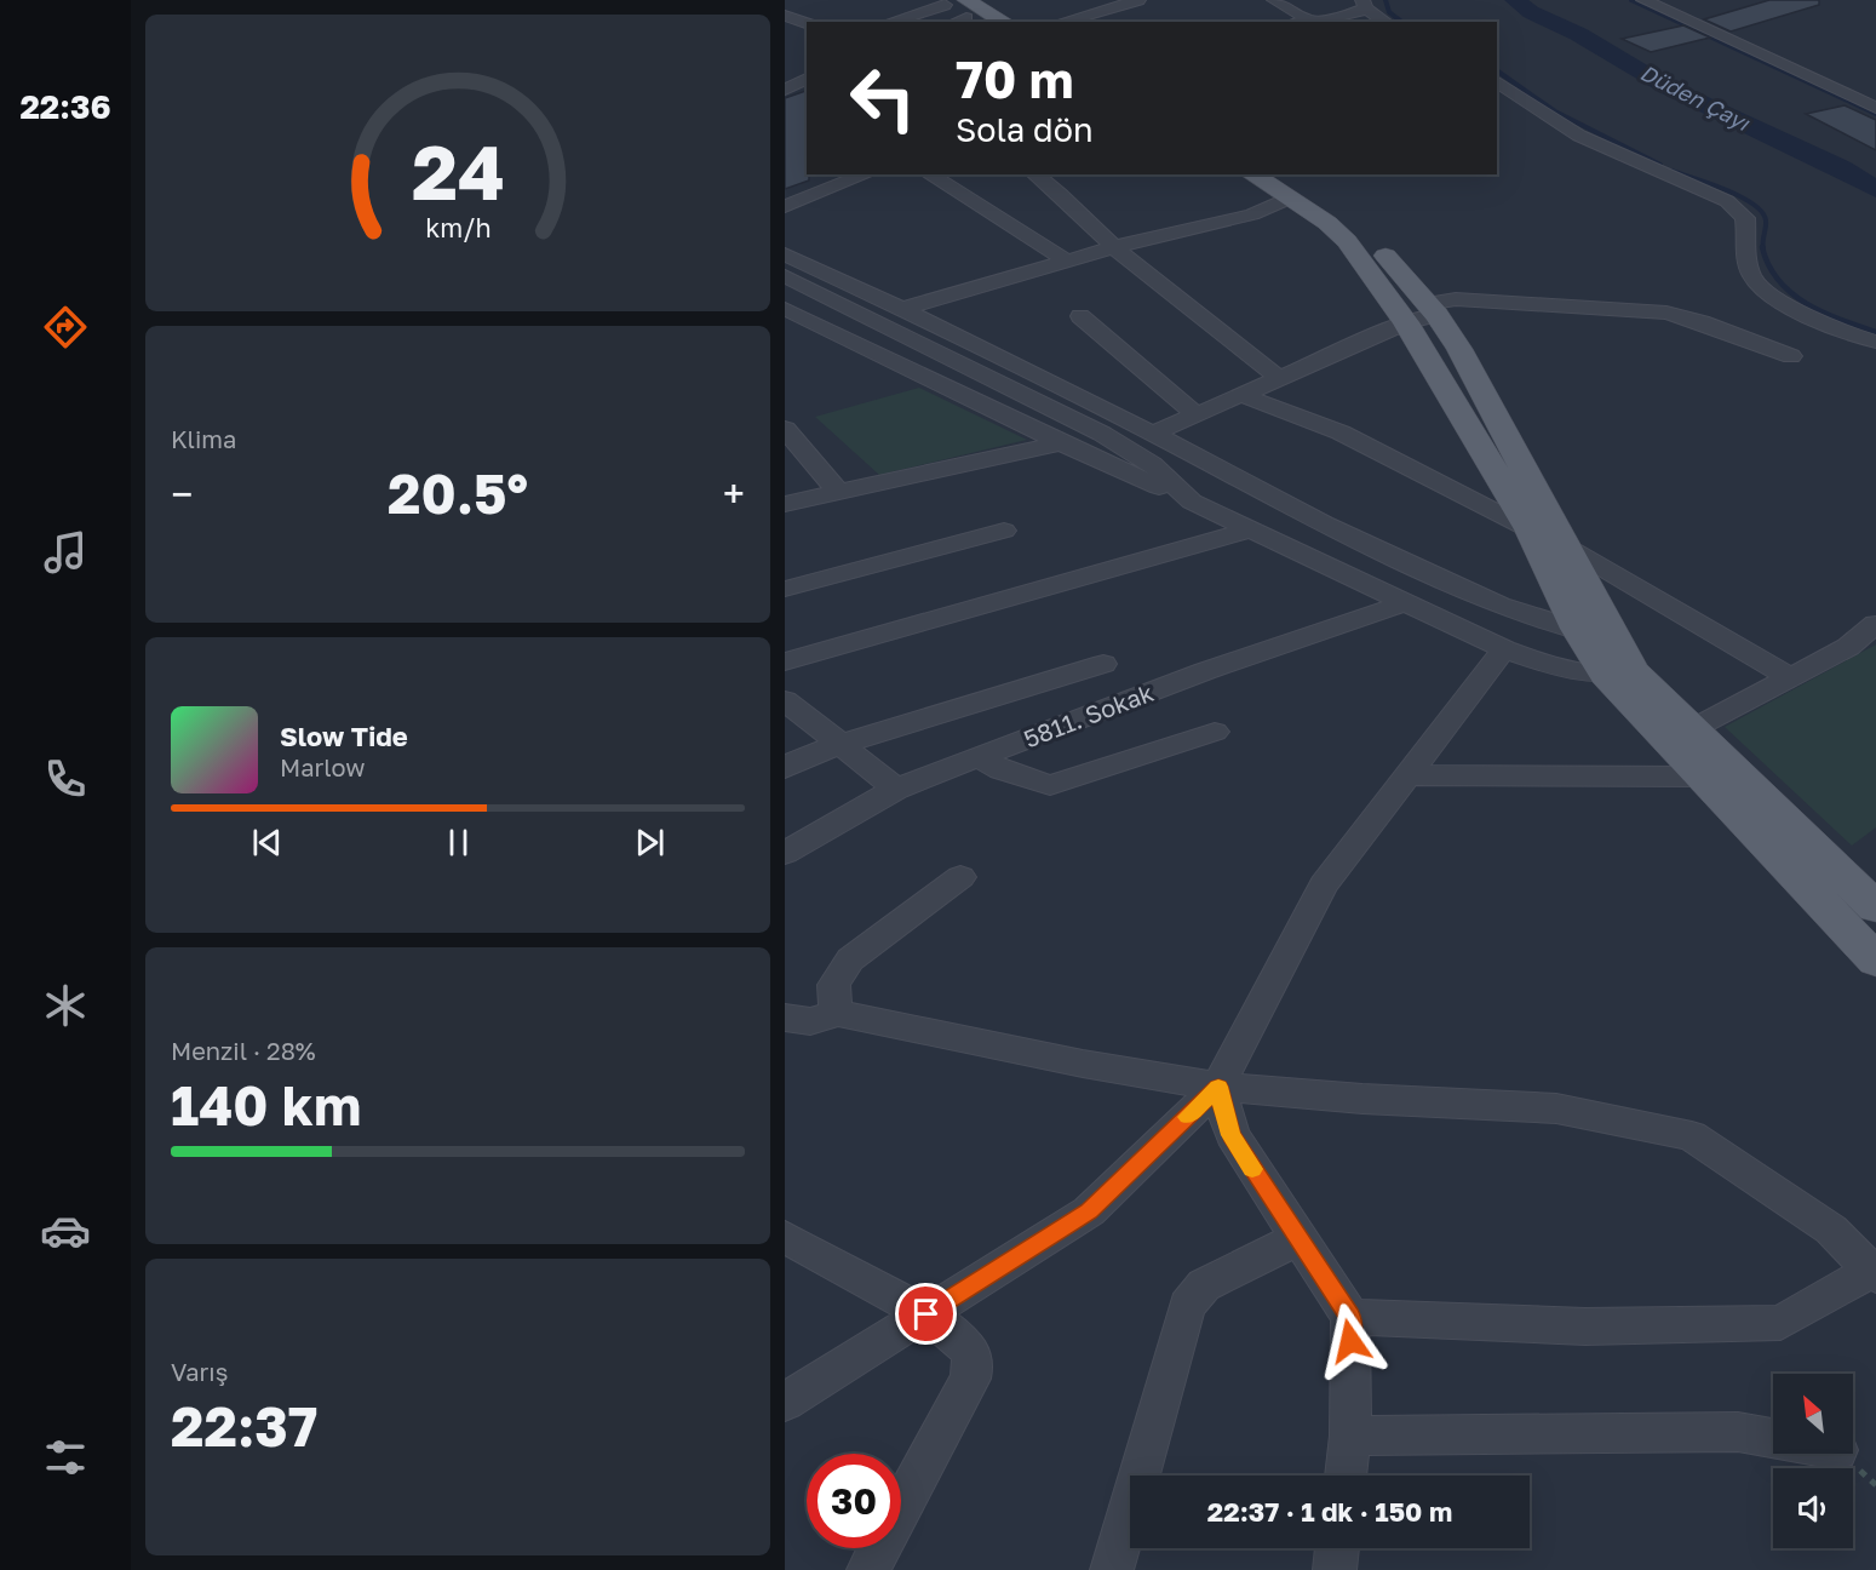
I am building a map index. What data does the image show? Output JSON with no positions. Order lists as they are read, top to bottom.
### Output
{
  "streets": {
    "street": ["5811. Sokak"]
  },
  "water": ["Düden Çayı"],
  "north": "top left",
  "page": {
    "tabs": "22:36",
    "turn": ["70 m", "Sola dön"],
    "tile": [
      "Klima",
      ["Menzil · 28%", "140 km"],
      ["Varış", "22:37"]
    ],
    "heat": ["−", "20.5°", "+"],
    "song": ["Slow Tide", "Marlow"],
    "limit": "30",
    "trip": "22:37 · 1 dk · 150 m",
    "gauge": ["24", "km/h"]
  }
}
